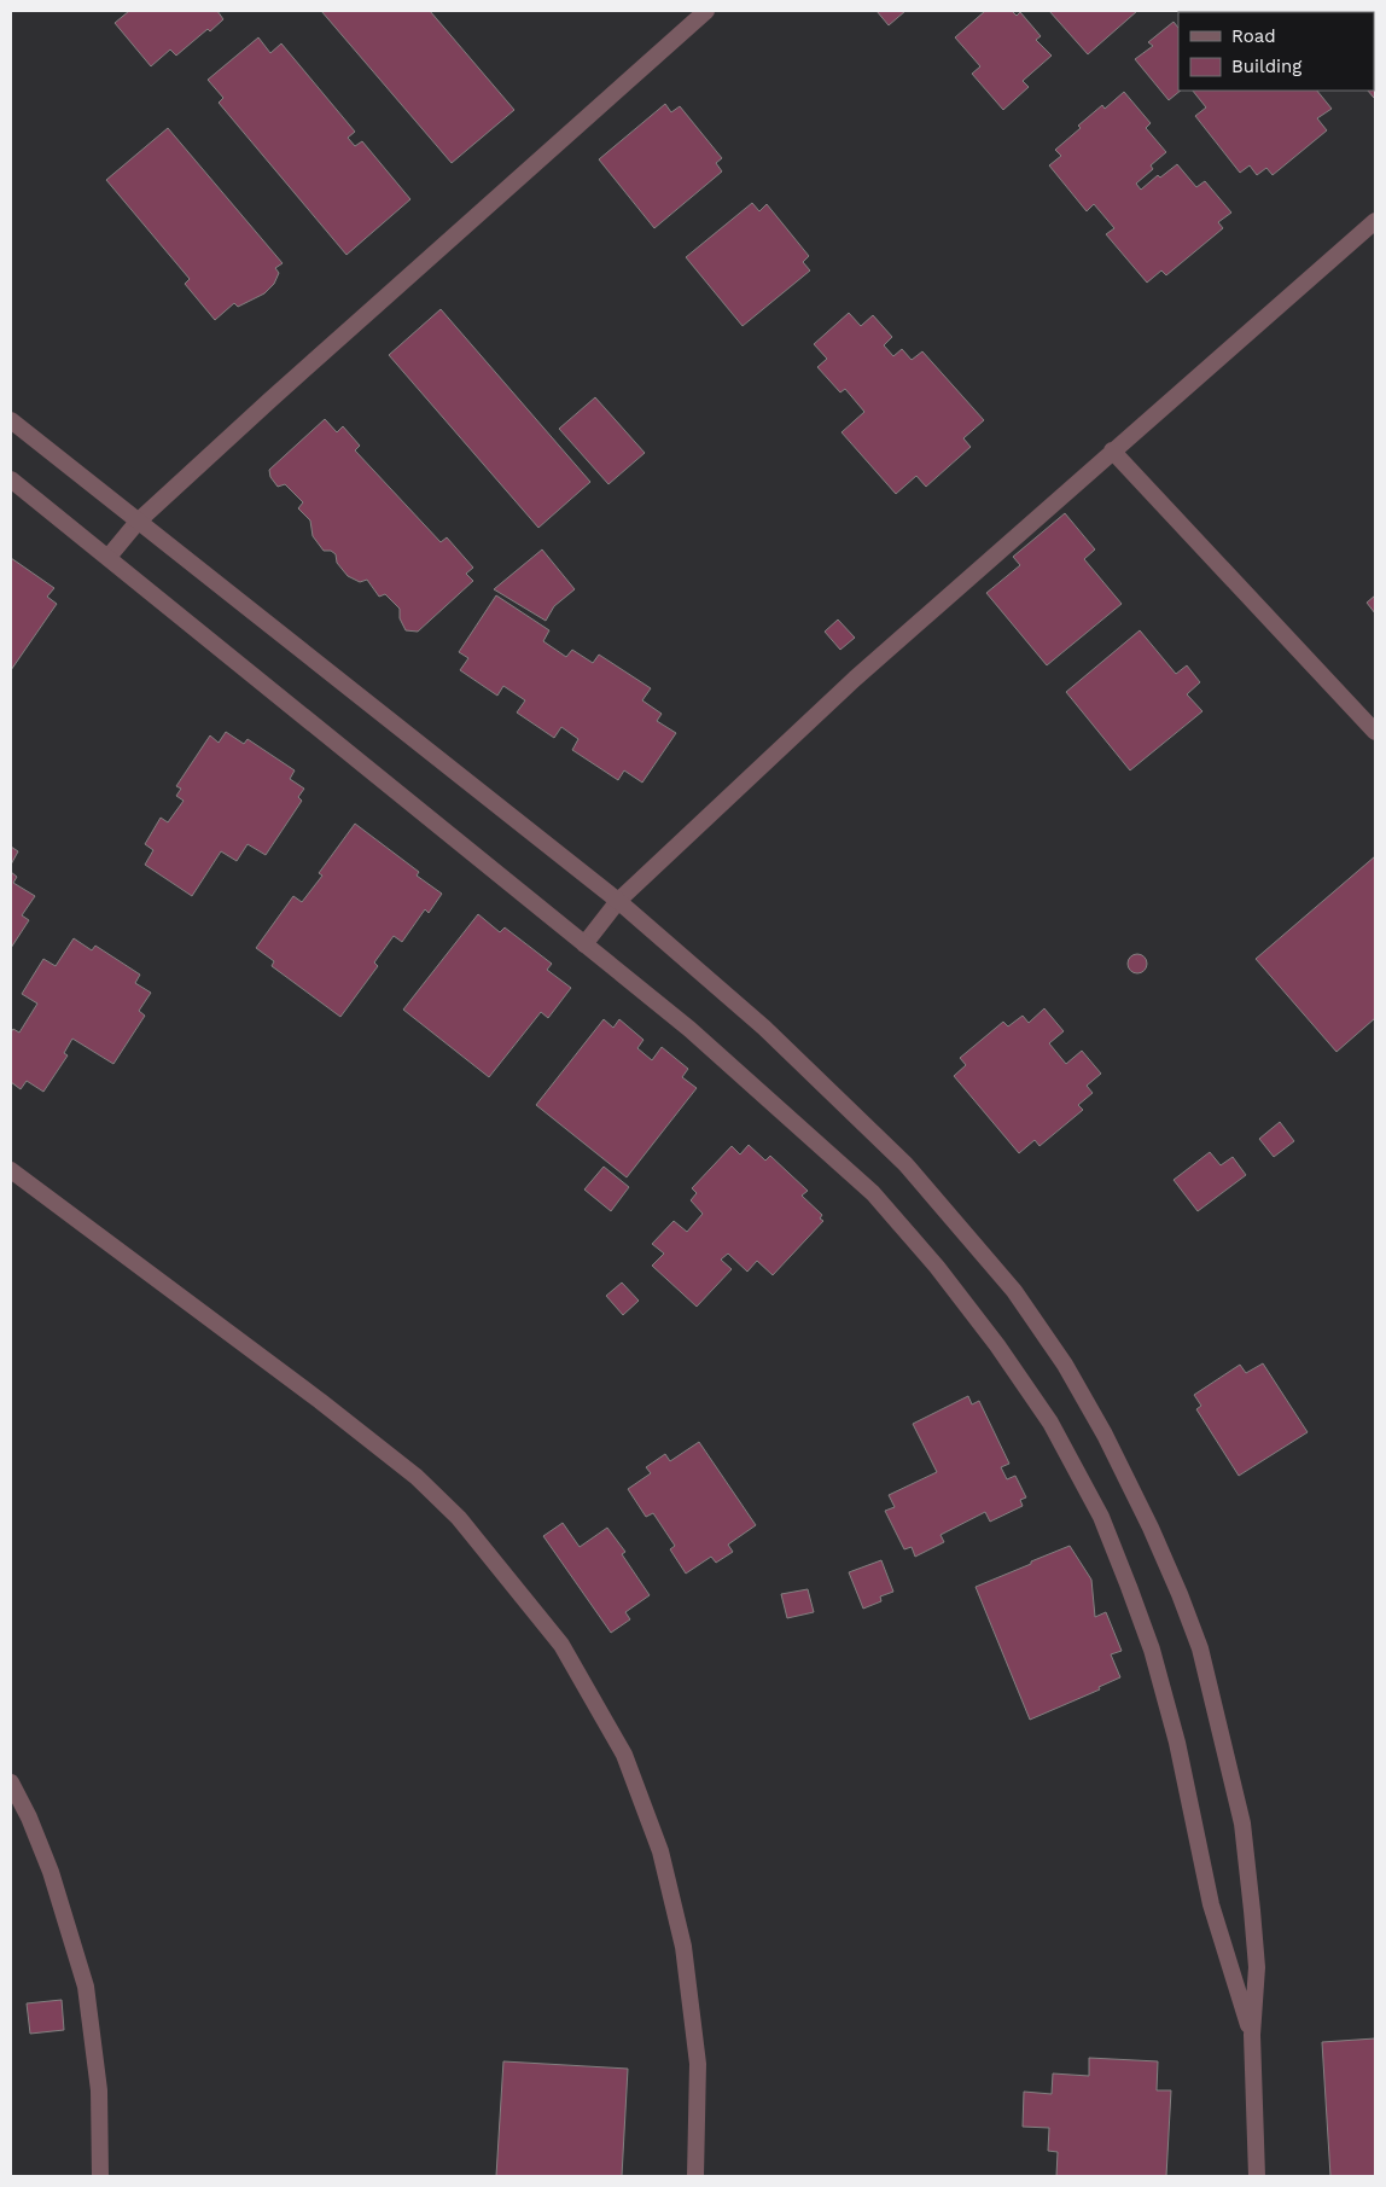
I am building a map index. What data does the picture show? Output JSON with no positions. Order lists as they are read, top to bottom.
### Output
{
  "legend": ["Road", "Building"]
}
